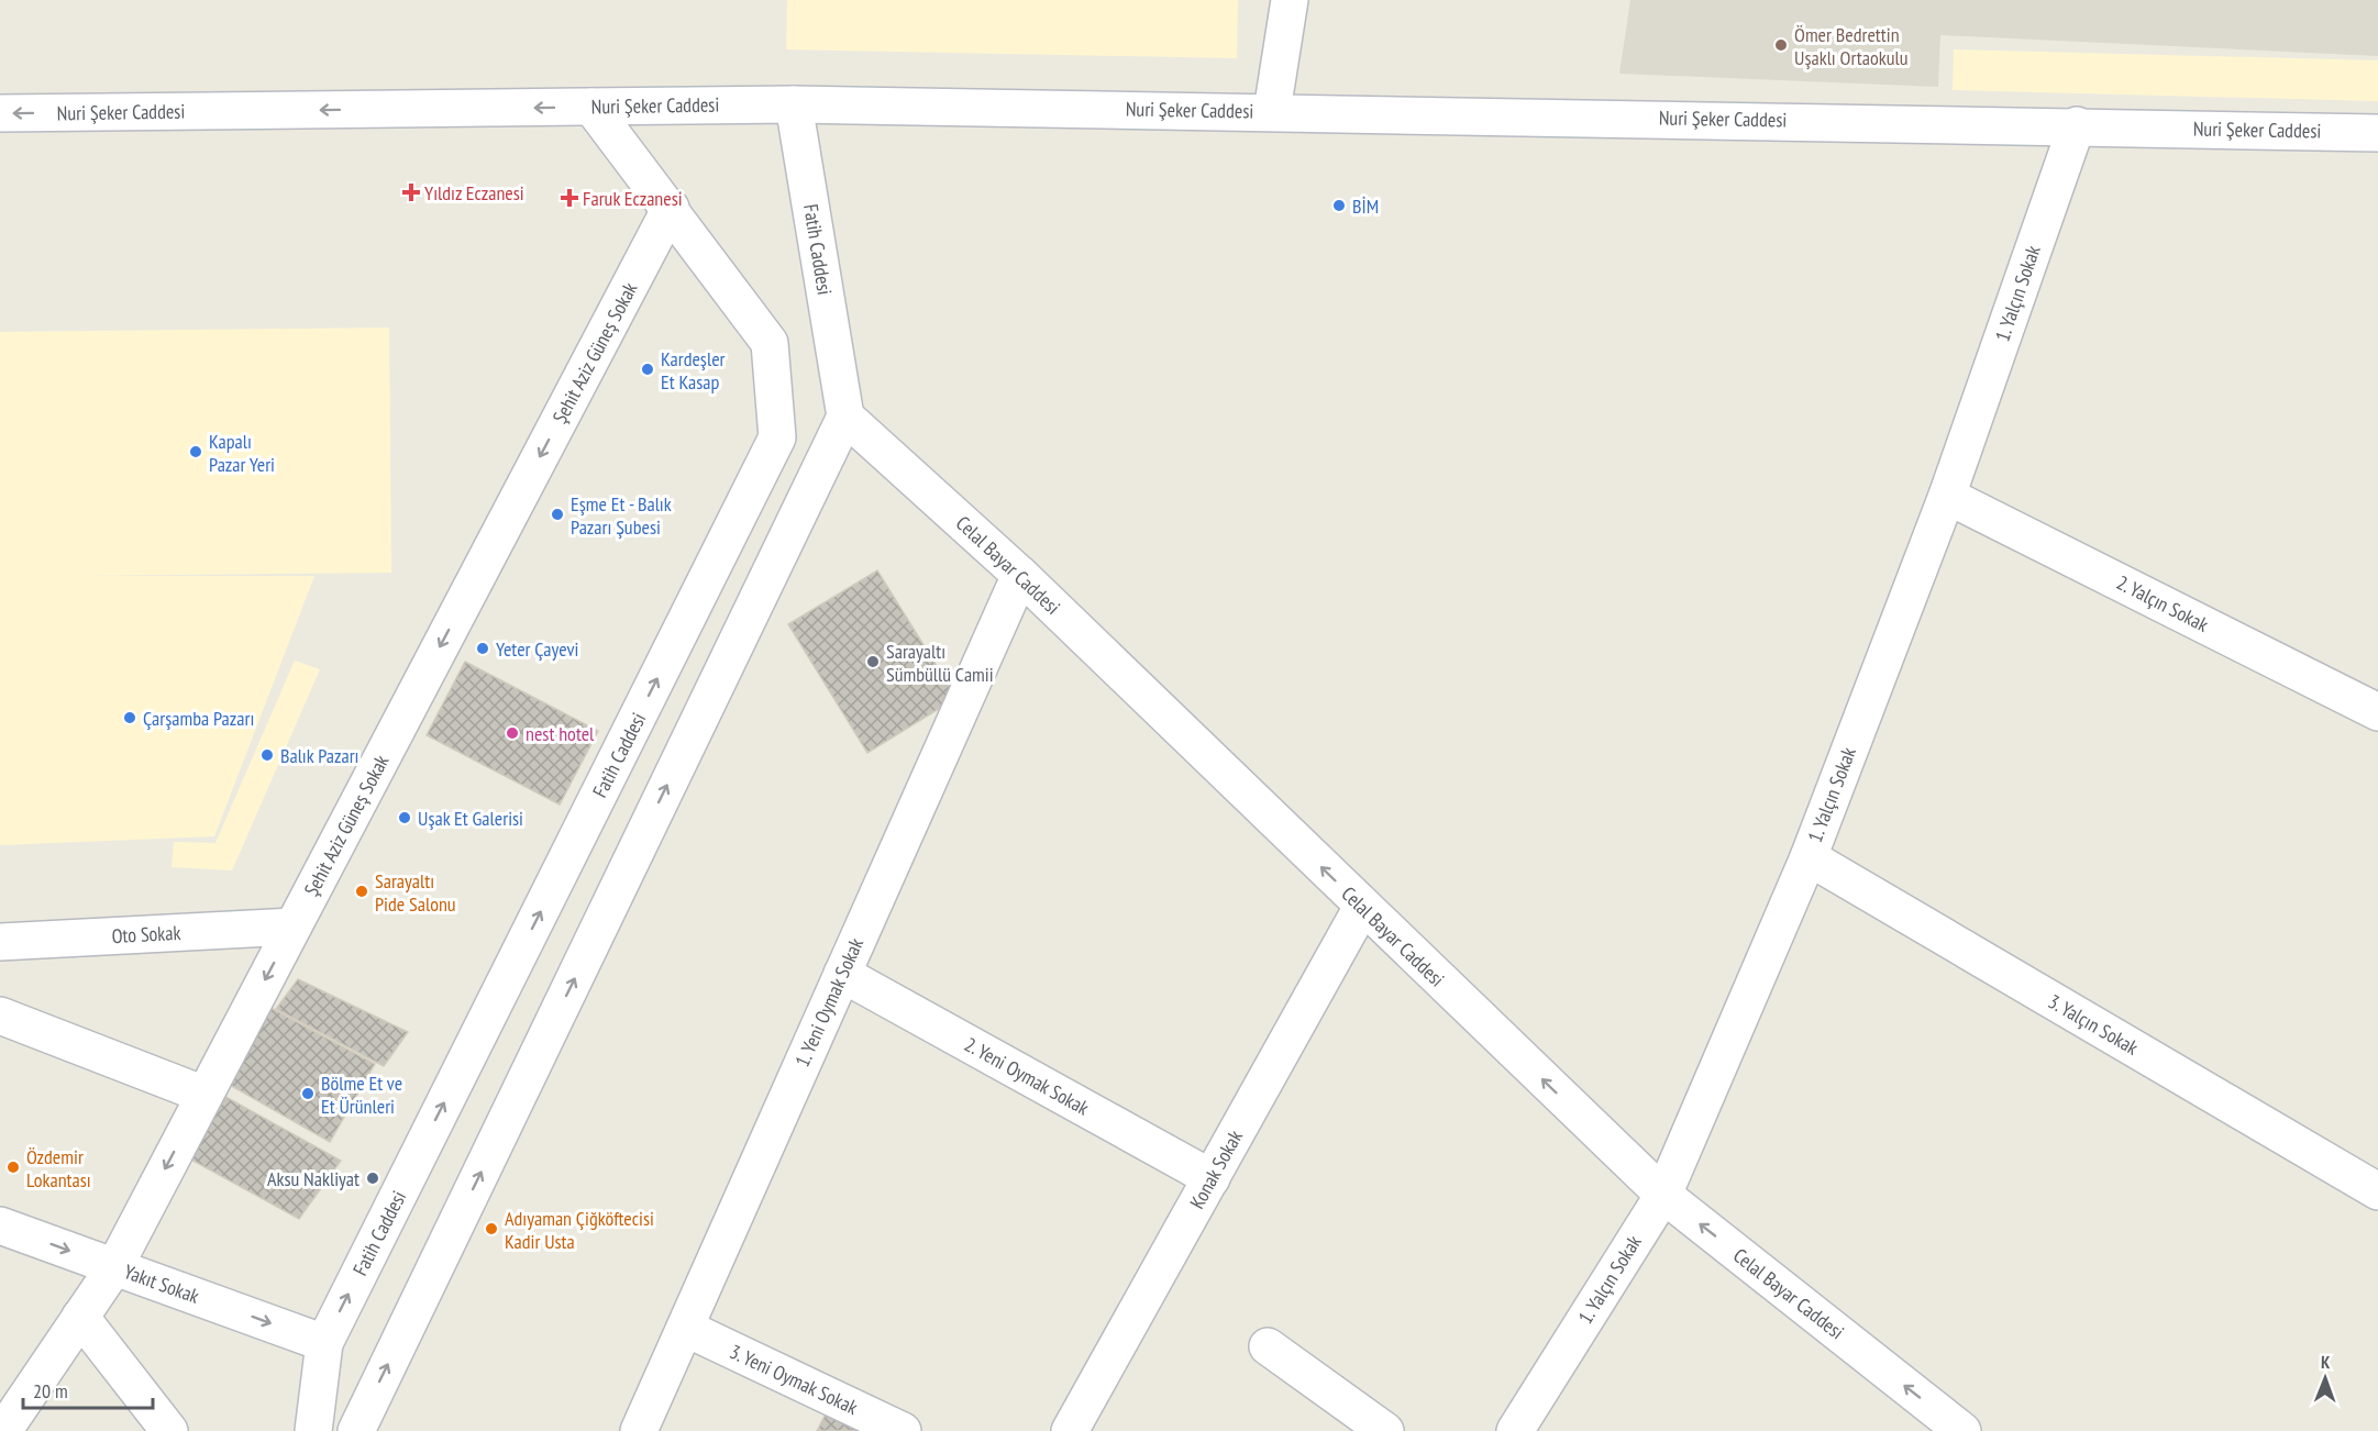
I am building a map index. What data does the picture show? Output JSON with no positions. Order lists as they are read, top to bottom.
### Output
{
  "streets": {
    "street": [
      "Nuri Şeker Caddesi",
      "Fatih Caddesi",
      "1. Yalçın Sokak",
      "Şehit Aziz Güneş Sokak",
      "Celal Bayar Caddesi",
      "2. Yalçın Sokak",
      "Oto Sokak",
      "1. Yeni Oymak Sokak",
      "3. Yalçın Sokak",
      "2. Yeni Oymak Sokak",
      "Konak Sokak",
      "Yakıt Sokak",
      "3. Yeni Oymak Sokak"
    ]
  },
  "crossings": [
    ["Nuri Şeker Caddesi", "Fatih Caddesi"],
    ["Nuri Şeker Caddesi", "1. Yalçın Sokak"],
    ["Fatih Caddesi", "Şehit Aziz Güneş Sokak"],
    ["Fatih Caddesi", "Celal Bayar Caddesi"],
    ["Fatih Caddesi", "Yakıt Sokak"],
    ["1. Yalçın Sokak", "Celal Bayar Caddesi"],
    ["1. Yalçın Sokak", "2. Yalçın Sokak"],
    ["1. Yalçın Sokak", "3. Yalçın Sokak"],
    ["Şehit Aziz Güneş Sokak", "Oto Sokak"],
    ["Şehit Aziz Güneş Sokak", "Yakıt Sokak"],
    ["Celal Bayar Caddesi", "1. Yeni Oymak Sokak"],
    ["Celal Bayar Caddesi", "Konak Sokak"],
    ["1. Yeni Oymak Sokak", "2. Yeni Oymak Sokak"],
    ["1. Yeni Oymak Sokak", "3. Yeni Oymak Sokak"],
    ["2. Yeni Oymak Sokak", "Konak Sokak"]
  ],
  "one_way": ["Celal Bayar Caddesi"],
  "places": {
    "other": [
      "Ömer Bedrettin Uşaklı Ortaokulu",
      "BİM",
      "Kardeşler Et Kasap",
      "Kapalı Pazar Yeri",
      "Eşme Et - Balık Pazarı Şubesi",
      "Yeter Çayevi",
      "Sarayaltı Sümbüllü Camii",
      "Çarşamba Pazarı",
      "nest hotel",
      "Balık Pazarı",
      "Uşak Et Galerisi",
      "Sarayaltı Pide Salonu",
      "Bölme Et ve Et Ürünleri",
      "Özdemir Lokantası",
      "Aksu Nakliyat",
      "Adıyaman Çiğköftecisi Kadir Usta"
    ],
    "health": ["Yıldız Eczanesi", "Faruk Eczanesi"]
  },
  "scale_bar": "20 m",
  "north": "top"
}
